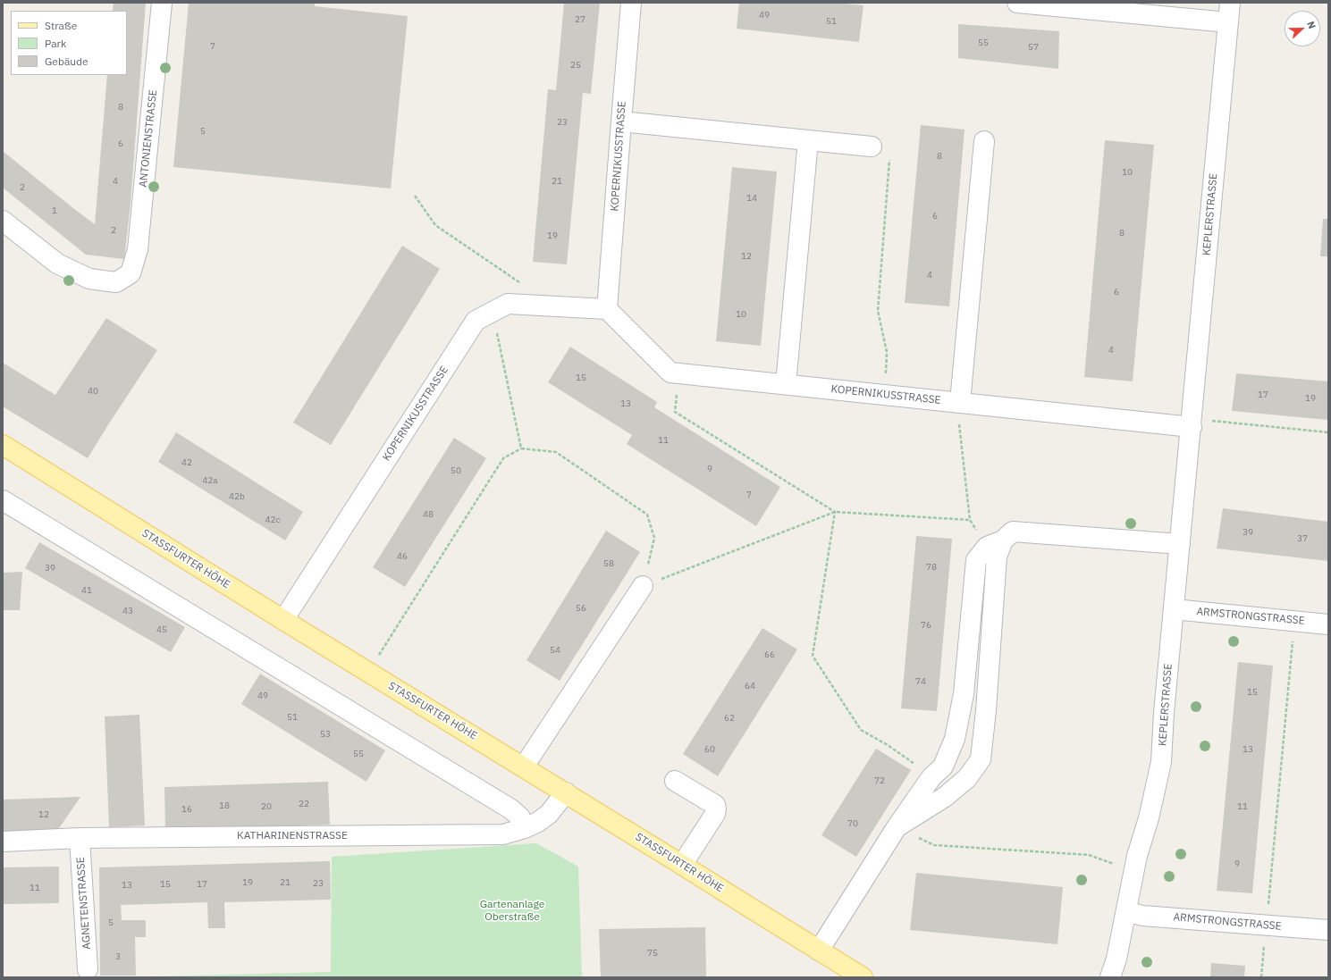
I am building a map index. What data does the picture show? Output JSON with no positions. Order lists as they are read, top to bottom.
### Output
{
  "streets": {
    "main road": ["STASSFURTER HÖHE"],
    "street": [
      "ANTONIENSTRASSE",
      "KOPERNIKUSSTRASSE",
      "KEPLERSTRASSE",
      "ARMSTRONGSTRASSE",
      "KATHARINENSTRASSE",
      "AGNETENSTRASSE"
    ]
  },
  "crossings": [
    ["KOPERNIKUSSTRASSE", "KEPLERSTRASSE"],
    ["KOPERNIKUSSTRASSE", "STASSFURTER HÖHE"],
    ["KEPLERSTRASSE", "ARMSTRONGSTRASSE"],
    ["STASSFURTER HÖHE", "KATHARINENSTRASSE"],
    ["KATHARINENSTRASSE", "AGNETENSTRASSE"]
  ],
  "parks": ["Gartenanlage Oberstraße"],
  "house_numbers": [
    "49",
    "27",
    "51",
    "55",
    "7",
    "57",
    "25",
    "8",
    "23",
    "5",
    "6",
    "8",
    "10",
    "4",
    "21",
    "2",
    "14",
    "1",
    "6",
    "2",
    "8",
    "19",
    "12",
    "4",
    "6",
    "10",
    "4",
    "15",
    "40",
    "17",
    "19",
    "13",
    "11",
    "42",
    "9",
    "50",
    "42a",
    "7",
    "42b",
    "48",
    "42c",
    "39",
    "37",
    "46",
    "58",
    "78",
    "39",
    "41",
    "56",
    "43",
    "76",
    "45",
    "54",
    "66",
    "74",
    "64",
    "15",
    "49",
    "51",
    "62",
    "53",
    "60",
    "13",
    "55",
    "72",
    "22",
    "18",
    "20",
    "11",
    "16",
    "12",
    "70",
    "9",
    "19",
    "21",
    "23",
    "15",
    "17",
    "13",
    "11",
    "5",
    "75",
    "3"
  ],
  "legend": ["Straße", "Park", "Gebäude"],
  "north": "right"
}
